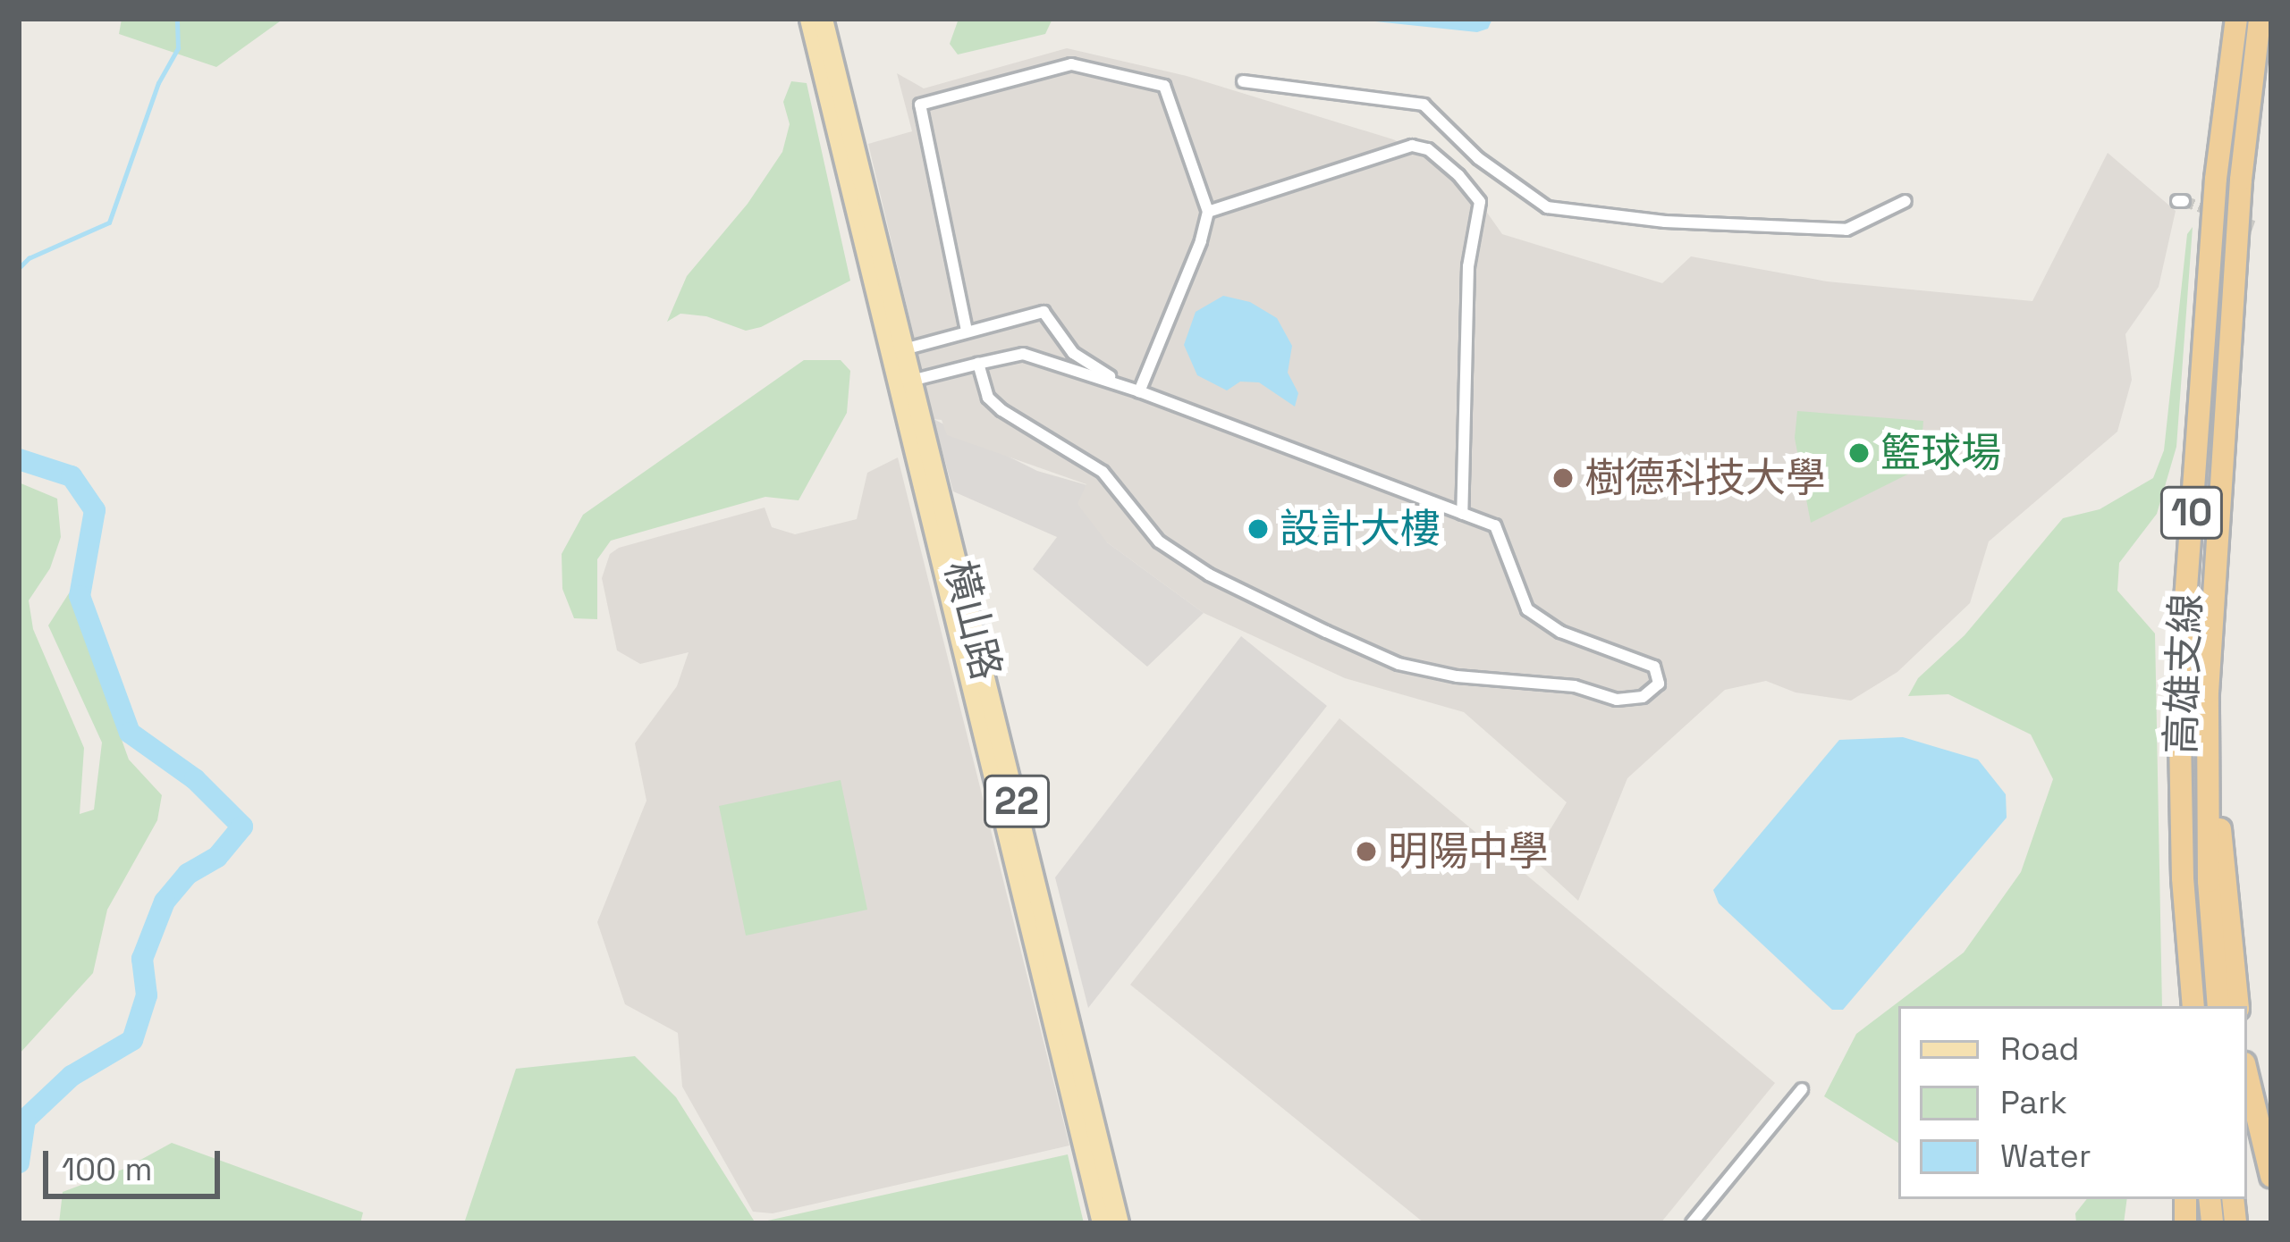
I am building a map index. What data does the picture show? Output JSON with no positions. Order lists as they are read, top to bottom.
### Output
{
  "streets": {
    "highway": ["10", "高雄支線"],
    "main road": ["橫山路", "22"]
  },
  "places": [
    "籃球場",
    "樹德科技大學",
    "設計大樓",
    "明陽中學"
  ],
  "legend": ["Road", "Park", "Water"],
  "scale_bar": "100 m"
}
